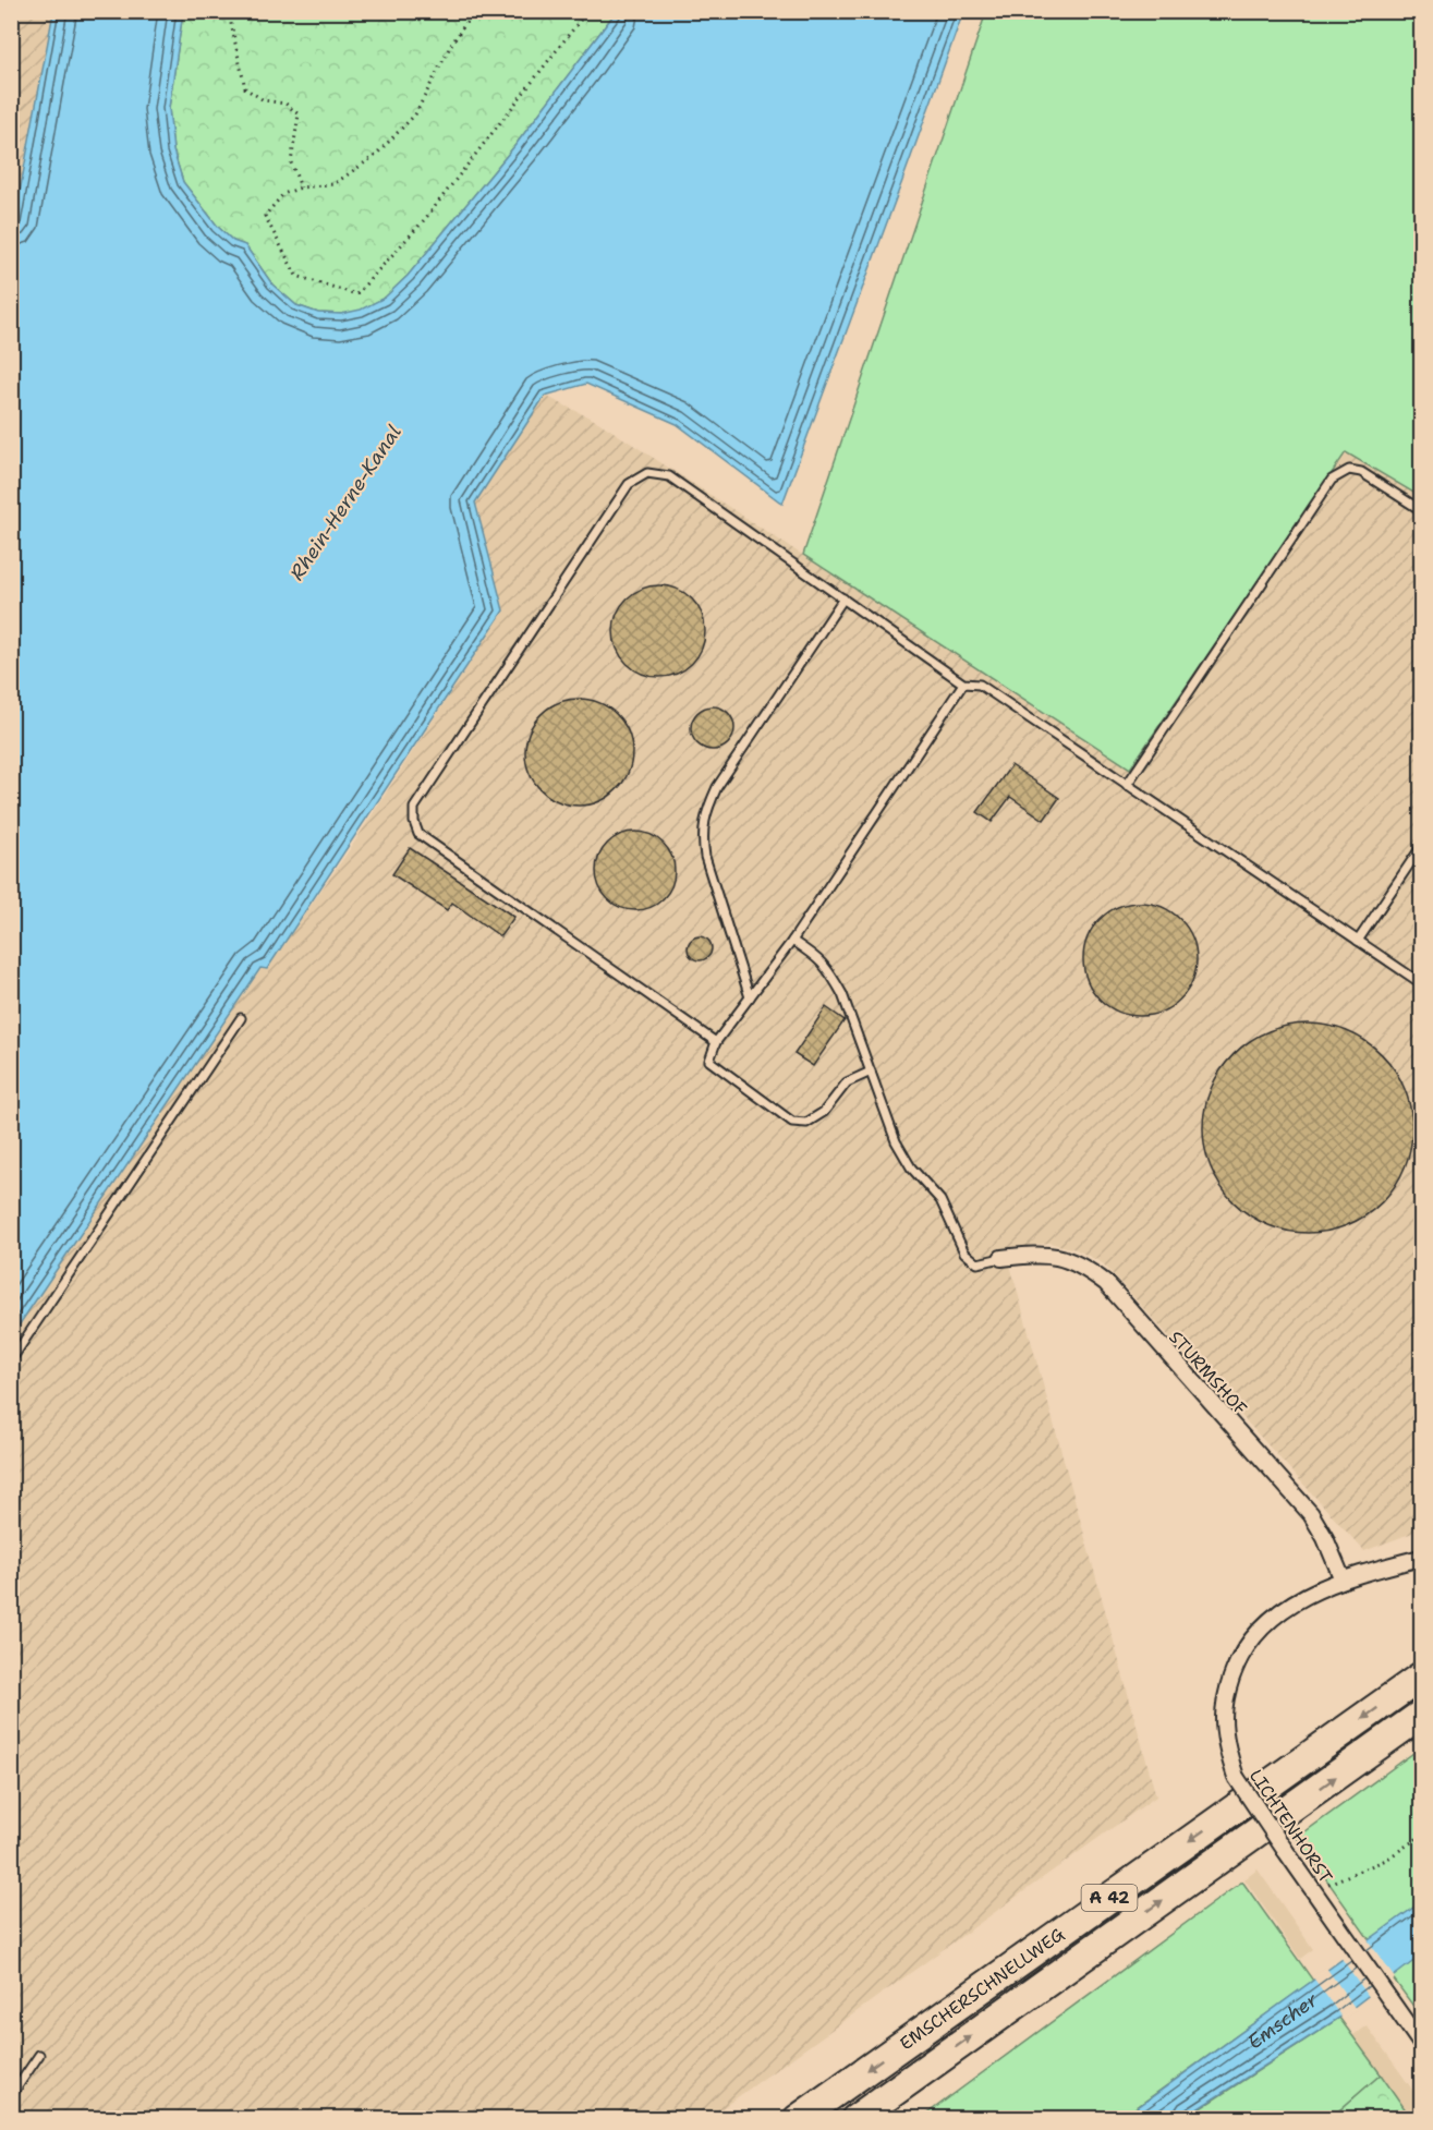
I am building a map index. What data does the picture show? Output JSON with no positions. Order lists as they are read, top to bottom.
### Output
{
  "streets": {
    "highway": ["A 42", "EMSCHERSCHNELLWEG"],
    "street": ["STURMSHOF", "LICHTENHORST"]
  },
  "crossings": [
    ["STURMSHOF", "LICHTENHORST"]
  ],
  "water": ["Rhein-Herne-Kanal", "Emscher"]
}
